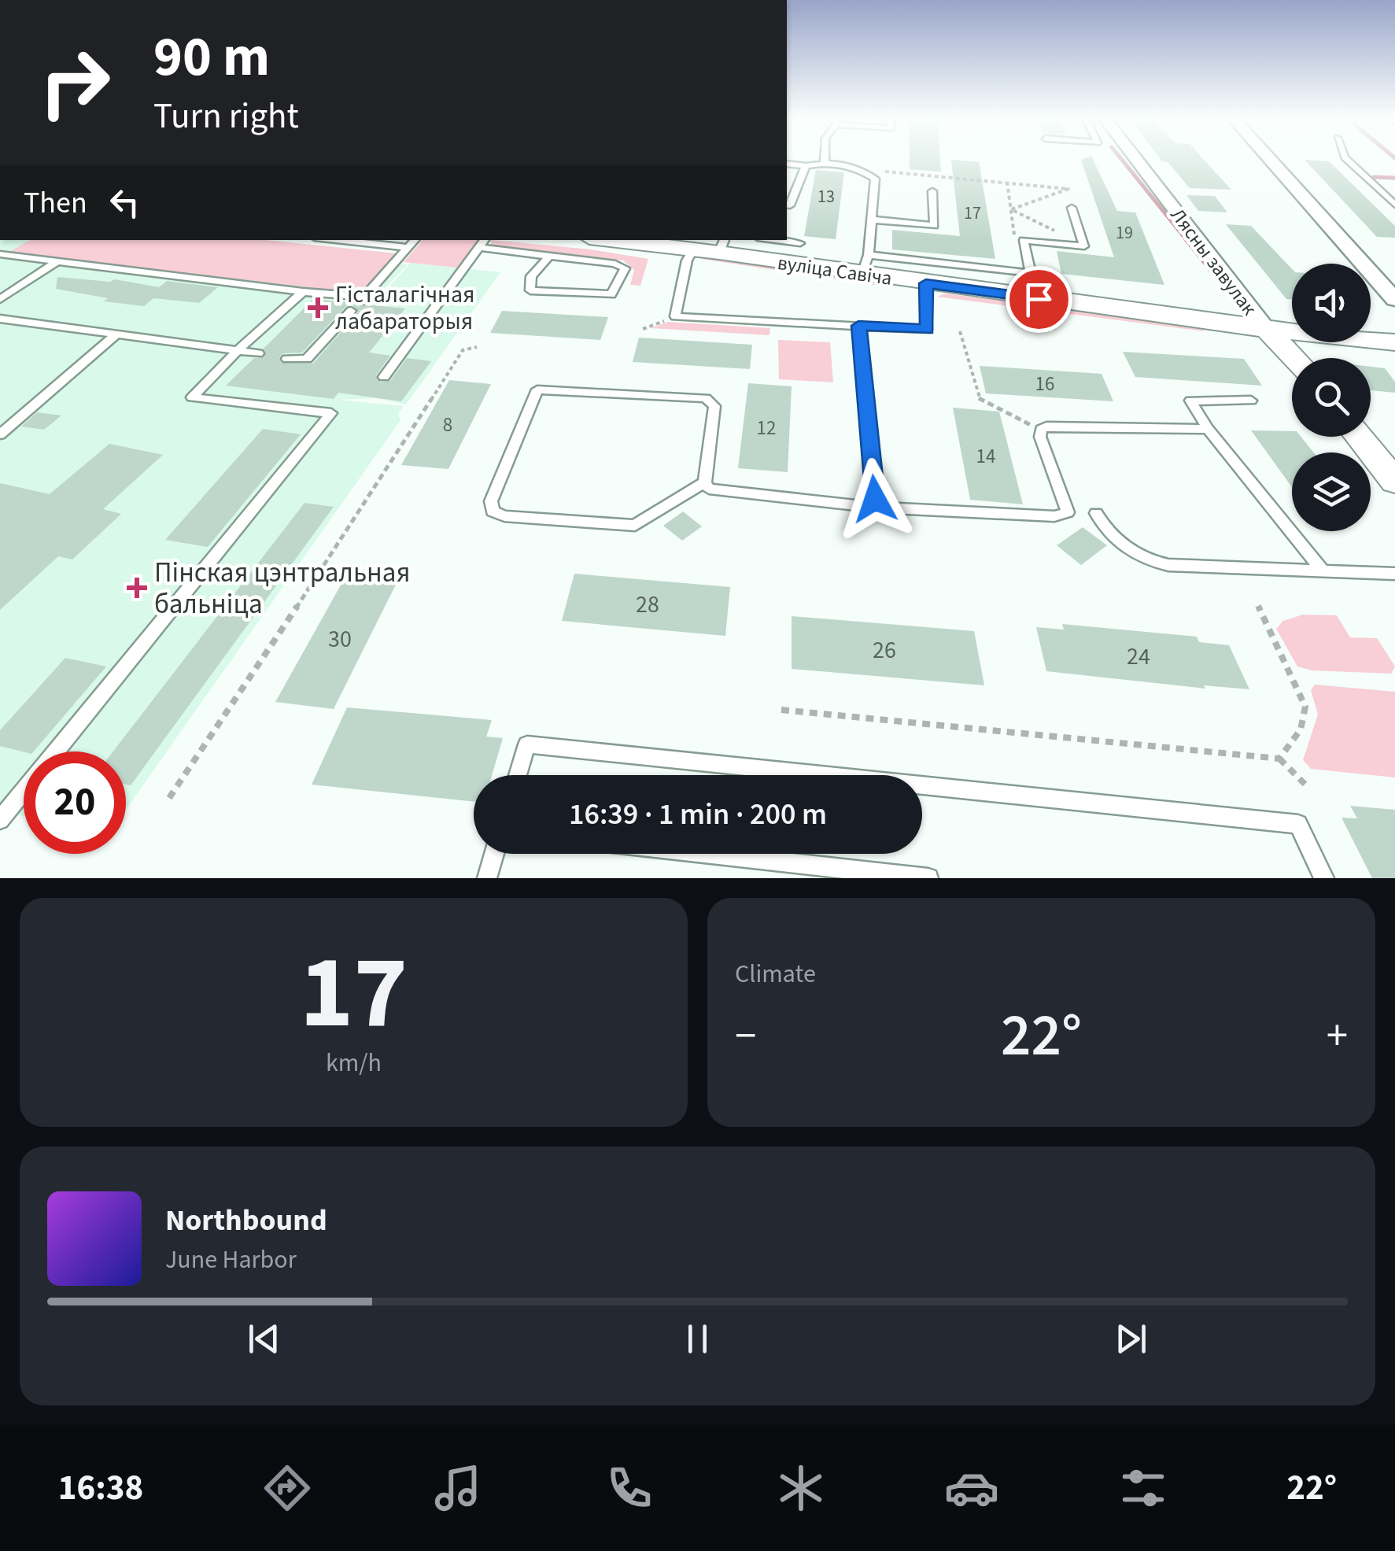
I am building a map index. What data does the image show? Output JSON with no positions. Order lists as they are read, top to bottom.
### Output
{
  "streets": {
    "street": ["Лясны завулак", "вуліца Савіча"]
  },
  "crossings": [
    ["Лясны завулак", "вуліца Савіча"]
  ],
  "places": {
    "health": ["Гісталагічная лабараторыя", "Пінская цэнтральная бальніца"]
  },
  "house_numbers": [
    "13",
    "17",
    "19",
    "16",
    "8",
    "12",
    "14",
    "28",
    "30",
    "26",
    "24"
  ],
  "page": {
    "turn": ["90 m", "Turn right"],
    "then": "Then",
    "limit": "20",
    "trip": "16:39 · 1 min · 200 m",
    "tile": [
      ["17", "km/h"],
      "Climate"
    ],
    "heat": ["−", "22°", "+"],
    "song": ["Northbound", "June Harbor"],
    "tabs": ["16:38", "22°"]
  }
}
